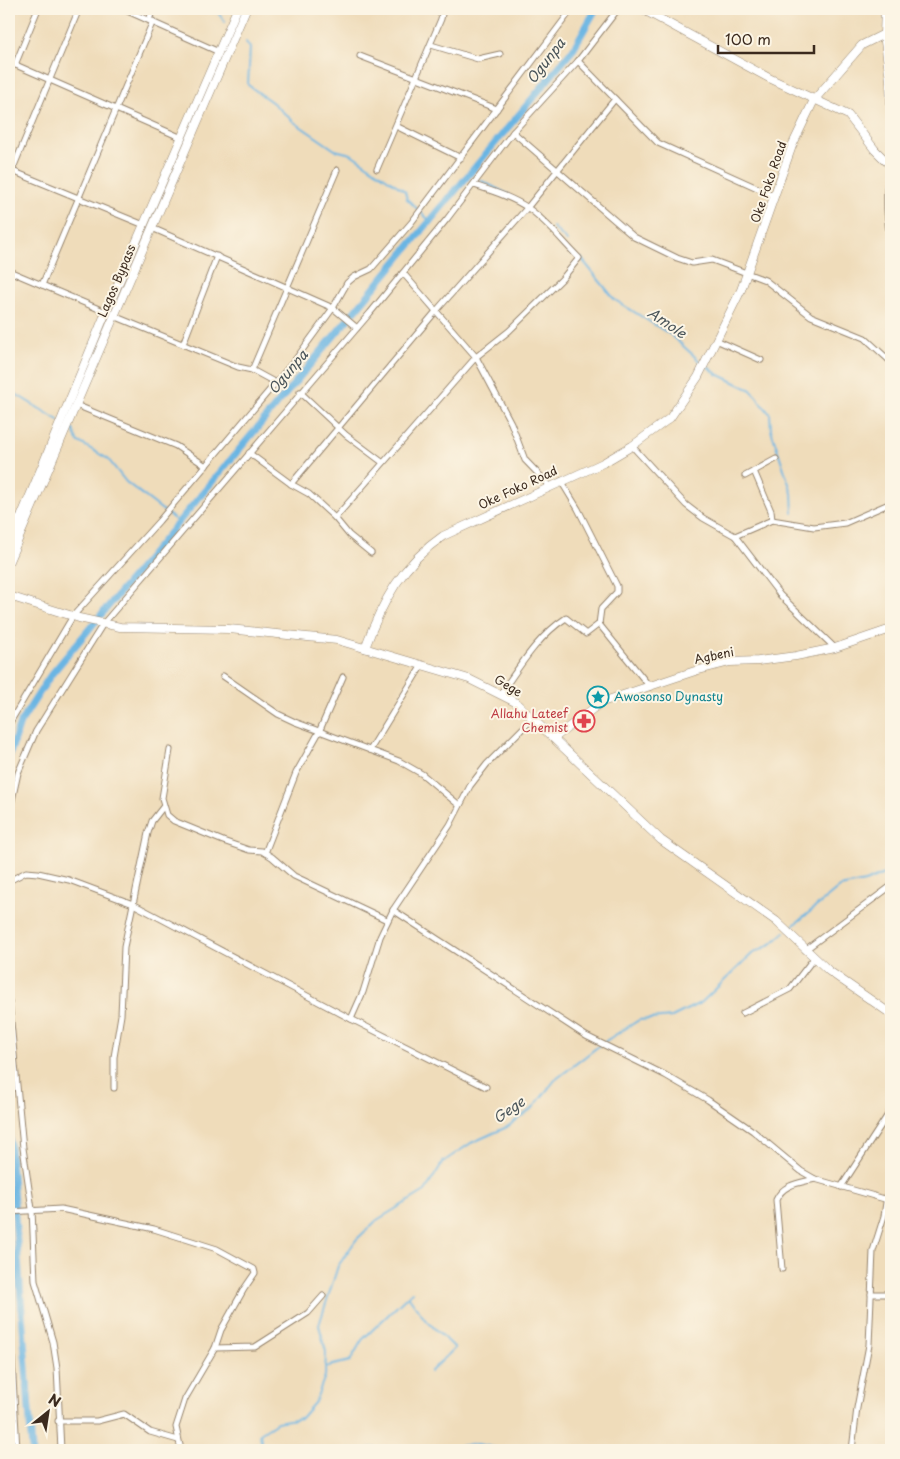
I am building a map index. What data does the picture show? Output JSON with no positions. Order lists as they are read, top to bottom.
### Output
{
  "streets": {
    "street": [
      "Oke Foko Road",
      "Lagos Bypass",
      "Agbeni",
      "Gege"
    ]
  },
  "crossings": [
    ["Oke Foko Road", "Gege"],
    ["Agbeni", "Gege"]
  ],
  "water": ["Ogunpa", "Amole", "Gege"],
  "places": {
    "place": ["Awosonso Dynasty"],
    "pharmacy": ["Allahu Lateef Chemist"]
  },
  "scale_bar": "100 m",
  "north": "top right"
}
